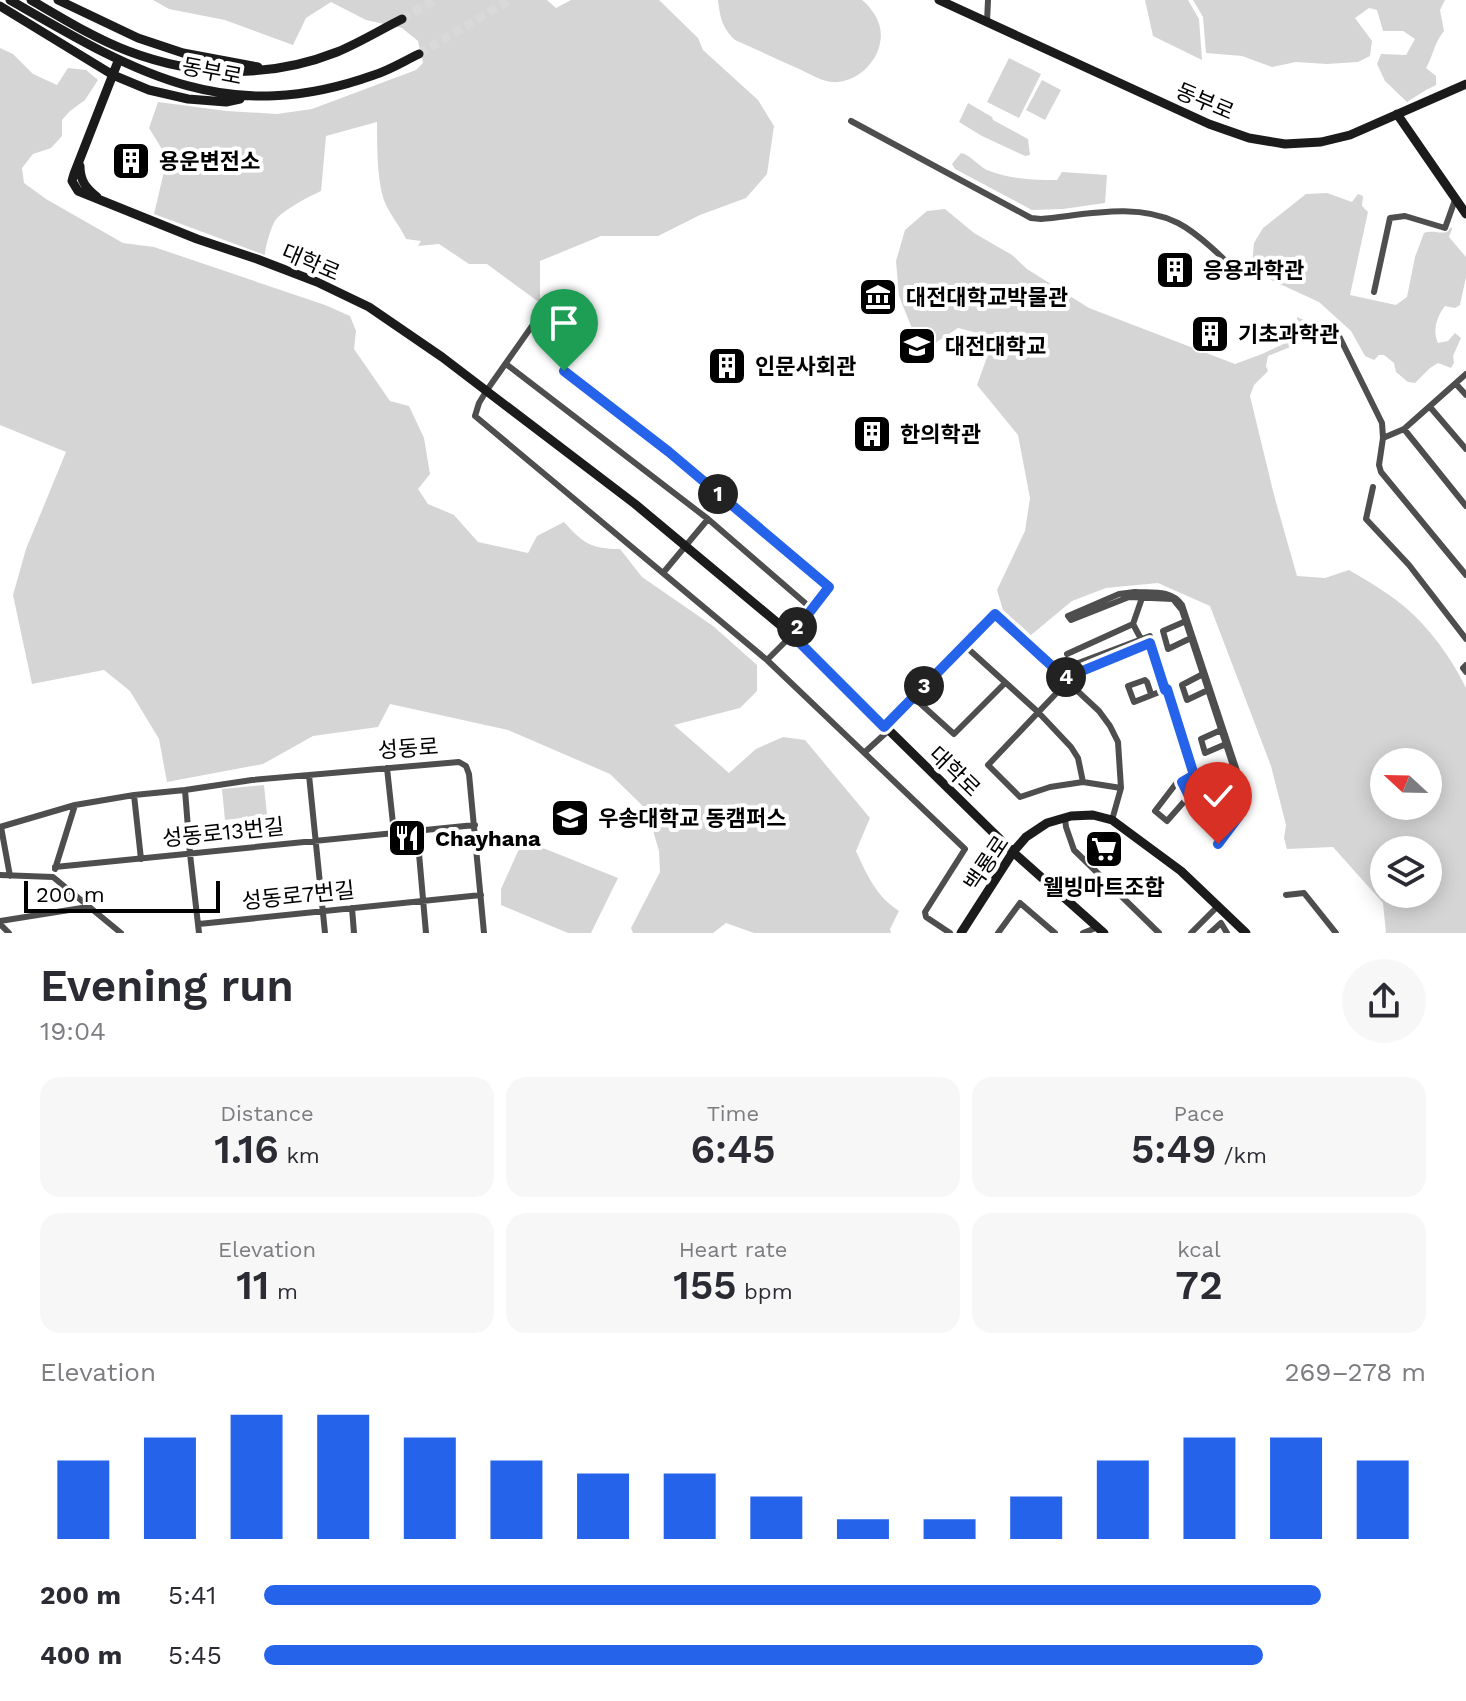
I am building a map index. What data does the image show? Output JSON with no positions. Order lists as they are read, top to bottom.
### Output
{
  "streets": {
    "main road": ["동부로", "대학로", "백룡로"],
    "street": ["성동로", "성동로13번길", "성동로7번길"]
  },
  "crossings": [
    ["대학로", "백룡로"],
    ["성동로", "성동로13번길"],
    ["성동로", "성동로7번길"]
  ],
  "places": {
    "building": [
      "용운변전소",
      "응용과학관",
      "기초과학관",
      "인문사회관",
      "한의학관"
    ],
    "museum": ["대전대학교박물관"],
    "school or university": ["대전대학교", "우송대학교 동캠퍼스"],
    "restaurant": ["Chayhana"],
    "supermarket": ["웰빙마트조합"]
  },
  "scale_bar": "200 m",
  "north": "left",
  "page": {
    "pins": [
      "1",
      "2",
      "4",
      "3"
    ],
    "scale": "200 m",
    "heading": ["Evening run", "19:04"],
    "stats": [
      ["Distance", "1.16 km"],
      ["Time", "6:45"],
      ["Pace", "5:49 /km"],
      ["Elevation", "11 m"],
      ["Heart rate", "155 bpm"],
      ["kcal", "72"]
    ],
    "chart": ["Elevation", "269–278 m"],
    "list": [
      {
        "name": "200 m",
        "note": "5:41"
      },
      {
        "name": "400 m",
        "note": "5:45"
      }
    ]
  }
}
